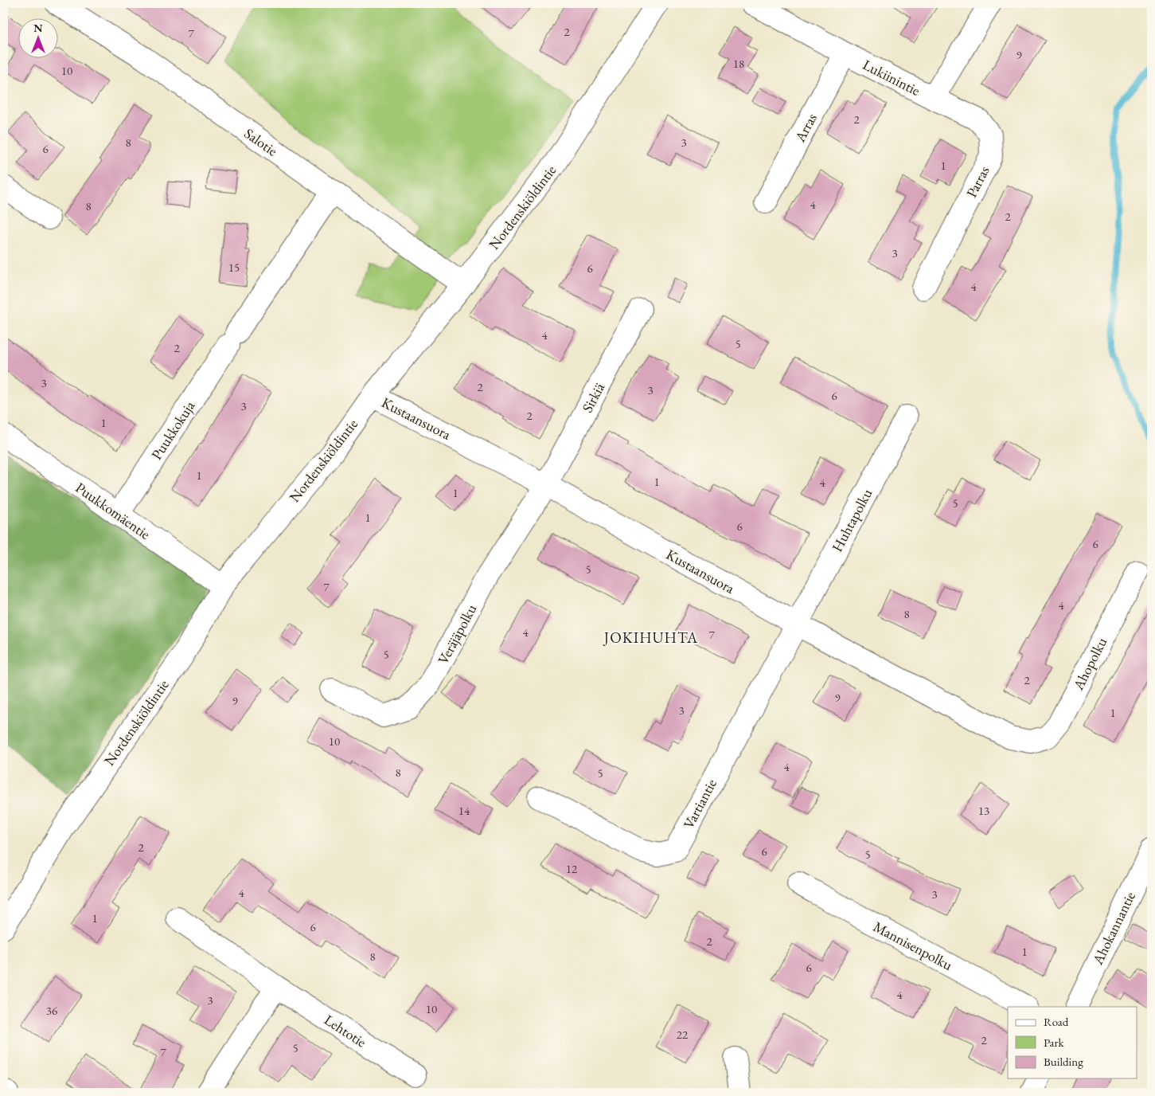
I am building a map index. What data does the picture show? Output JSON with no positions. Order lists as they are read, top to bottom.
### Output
{
  "streets": {
    "street": [
      "Lukiinintie",
      "Arras",
      "Salotie",
      "Parras",
      "Nordenskiöldintie",
      "Sirkiä",
      "Kustaansuora",
      "Puukkokuja",
      "Puukkomäentie",
      "Huhtapolku",
      "Veräjäpolku",
      "Ahopolku",
      "Vartiantie",
      "Ahokannantie",
      "Mannisenpolku",
      "Lehtotie"
    ]
  },
  "crossings": [
    ["Lukiinintie", "Arras"],
    ["Lukiinintie", "Parras"],
    ["Salotie", "Nordenskiöldintie"],
    ["Salotie", "Puukkokuja"],
    ["Nordenskiöldintie", "Kustaansuora"],
    ["Nordenskiöldintie", "Puukkomäentie"],
    ["Sirkiä", "Kustaansuora"],
    ["Sirkiä", "Veräjäpolku"],
    ["Kustaansuora", "Huhtapolku"],
    ["Kustaansuora", "Veräjäpolku"],
    ["Kustaansuora", "Ahopolku"],
    ["Kustaansuora", "Vartiantie"],
    ["Puukkokuja", "Puukkomäentie"],
    ["Huhtapolku", "Vartiantie"]
  ],
  "districts": ["JOKIHUHTA"],
  "house_numbers": [
    "2",
    "7",
    "9",
    "18",
    "10",
    "2",
    "8",
    "3",
    "6",
    "1",
    "4",
    "8",
    "2",
    "3",
    "15",
    "6",
    "4",
    "4",
    "5",
    "2",
    "3",
    "2",
    "3",
    "6",
    "3",
    "2",
    "1",
    "1",
    "1",
    "4",
    "1",
    "5",
    "1",
    "6",
    "6",
    "5",
    "7",
    "4",
    "8",
    "4",
    "7",
    "5",
    "2",
    "9",
    "9",
    "3",
    "1",
    "10",
    "4",
    "8",
    "5",
    "14",
    "13",
    "2",
    "6",
    "5",
    "12",
    "4",
    "3",
    "1",
    "6",
    "2",
    "1",
    "8",
    "6",
    "4",
    "3",
    "10",
    "36",
    "22",
    "2",
    "5",
    "7"
  ],
  "legend": ["Road", "Park", "Building"],
  "north": "top"
}
